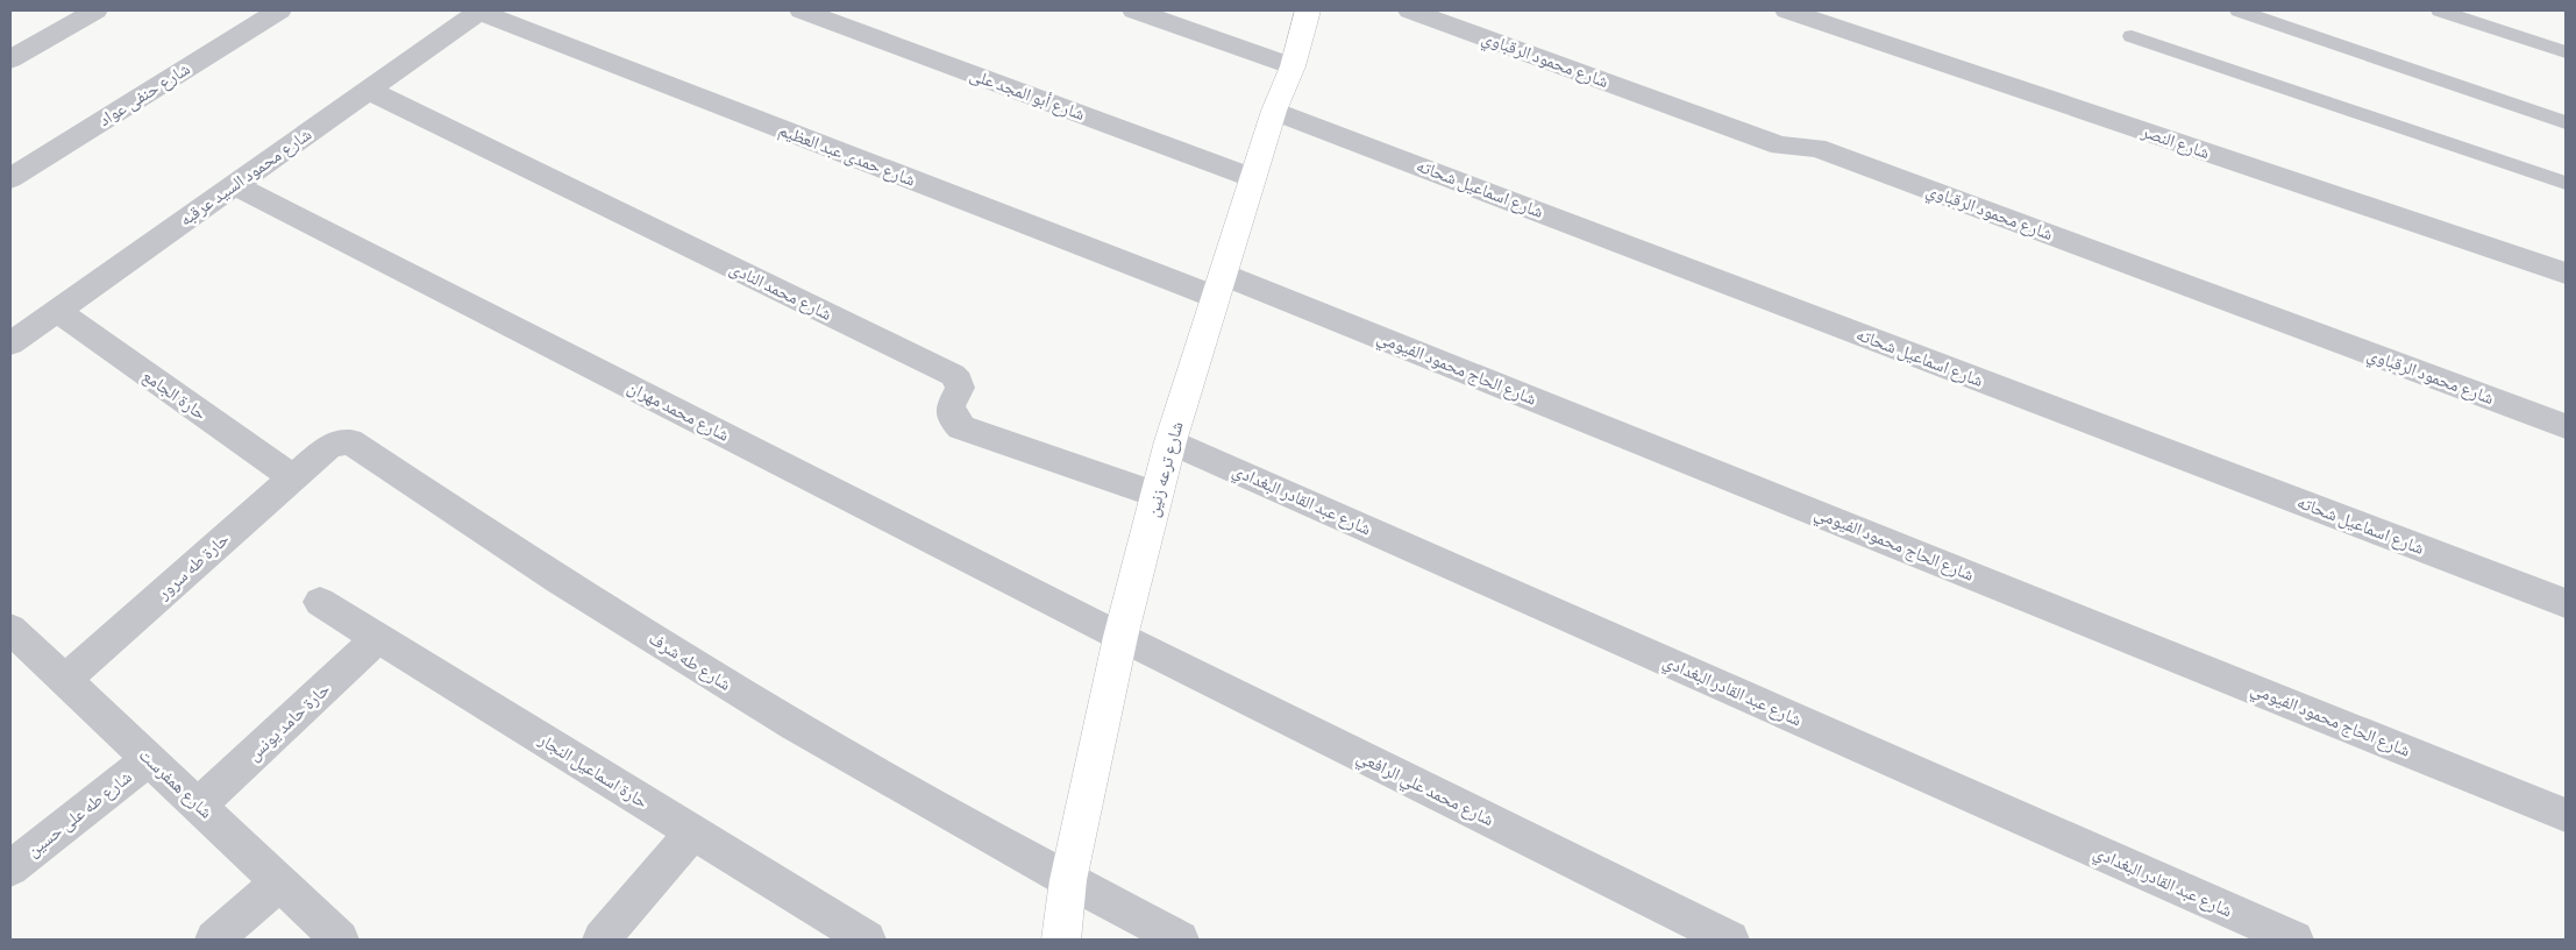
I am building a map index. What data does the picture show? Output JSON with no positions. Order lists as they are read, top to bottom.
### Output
{
  "streets": {
    "street": [
      "شارع محمود الرقباوي",
      "شارع حنفى عواد",
      "شارع أبو المجد على",
      "شارع النصر",
      "شارع حمدى عبد العظيم",
      "شارع محمود السيد عرقبه",
      "شارع اسماعيل شحاته",
      "شارع محمد النادى",
      "شارع الحاج محمود الفيومي",
      "حارة الجامع",
      "شارع محمد مهران",
      "شارع ترعه زنين",
      "شارع عبد القادر البغدادي",
      "حارة طه سرور",
      "شارع طه شرف",
      "حارة حامد يونس",
      "حارة اسماعيل النجار",
      "شارع همفرست",
      "شارع محمد علي الرافعي",
      "شارع طه على حسين"
    ]
  },
  "crossings": [
    ["شارع أبو المجد على", "شارع ترعه زنين"],
    ["شارع حمدى عبد العظيم", "شارع محمود السيد عرقبه"],
    ["شارع حمدى عبد العظيم", "شارع الحاج محمود الفيومي"],
    ["شارع حمدى عبد العظيم", "شارع ترعه زنين"],
    ["شارع محمود السيد عرقبه", "شارع محمد النادى"],
    ["شارع محمود السيد عرقبه", "حارة الجامع"],
    ["شارع محمود السيد عرقبه", "شارع محمد مهران"],
    ["شارع اسماعيل شحاته", "شارع ترعه زنين"],
    ["شارع محمد النادى", "شارع ترعه زنين"],
    ["شارع الحاج محمود الفيومي", "شارع ترعه زنين"],
    ["حارة الجامع", "حارة طه سرور"],
    ["شارع محمد مهران", "شارع ترعه زنين"],
    ["شارع محمد مهران", "شارع محمد علي الرافعي"],
    ["شارع ترعه زنين", "شارع عبد القادر البغدادي"],
    ["شارع ترعه زنين", "شارع طه شرف"],
    ["شارع ترعه زنين", "شارع محمد علي الرافعي"],
    ["حارة طه سرور", "شارع طه شرف"],
    ["حارة طه سرور", "شارع همفرست"],
    ["حارة حامد يونس", "حارة اسماعيل النجار"],
    ["حارة حامد يونس", "شارع همفرست"],
    ["شارع همفرست", "شارع طه على حسين"]
  ]
}
